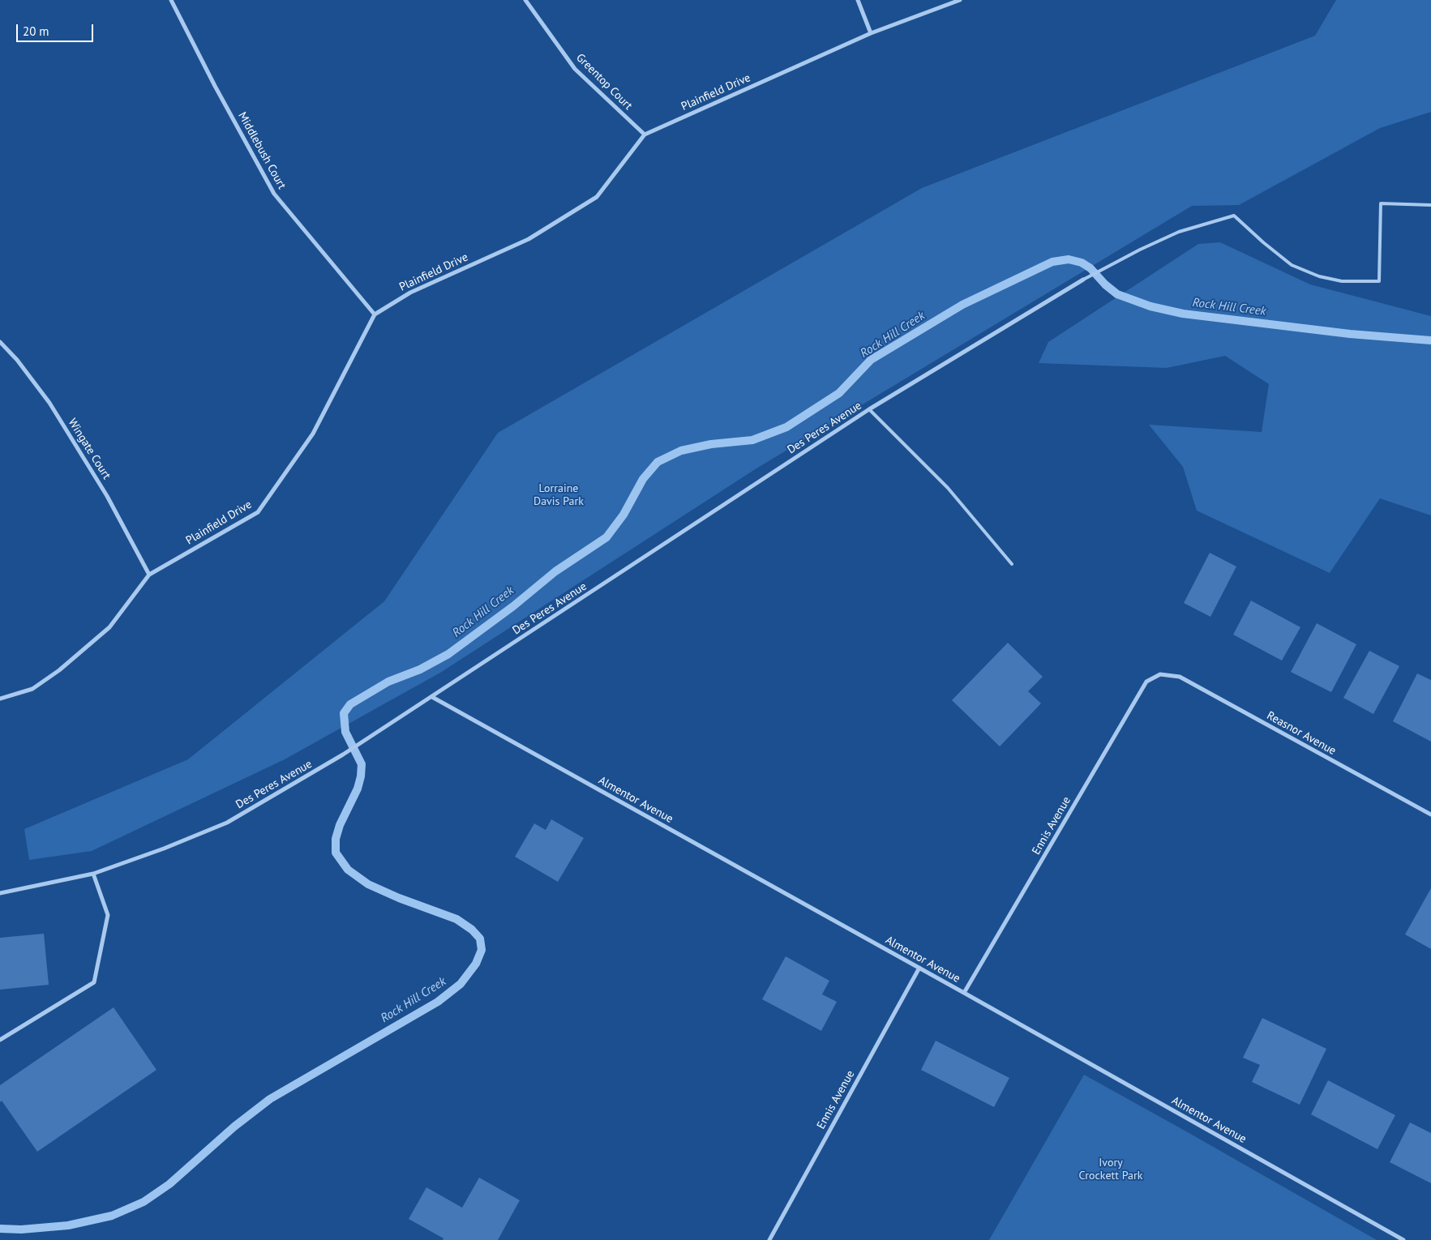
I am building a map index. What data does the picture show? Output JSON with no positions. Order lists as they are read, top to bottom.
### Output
{
  "streets": {
    "street": [
      "Greentop Court",
      "Plainfield Drive",
      "Middlebush Court",
      "Des Peres Avenue",
      "Wingate Court",
      "Reasnor Avenue",
      "Almentor Avenue",
      "Ennis Avenue"
    ]
  },
  "crossings": [
    ["Greentop Court", "Plainfield Drive"],
    ["Plainfield Drive", "Middlebush Court"],
    ["Plainfield Drive", "Wingate Court"],
    ["Des Peres Avenue", "Almentor Avenue"],
    ["Reasnor Avenue", "Ennis Avenue"],
    ["Almentor Avenue", "Ennis Avenue"]
  ],
  "water": ["Rock Hill Creek"],
  "parks": ["Lorraine Davis Park", "Ivory Crockett Park"],
  "scale_bar": "20 m"
}
